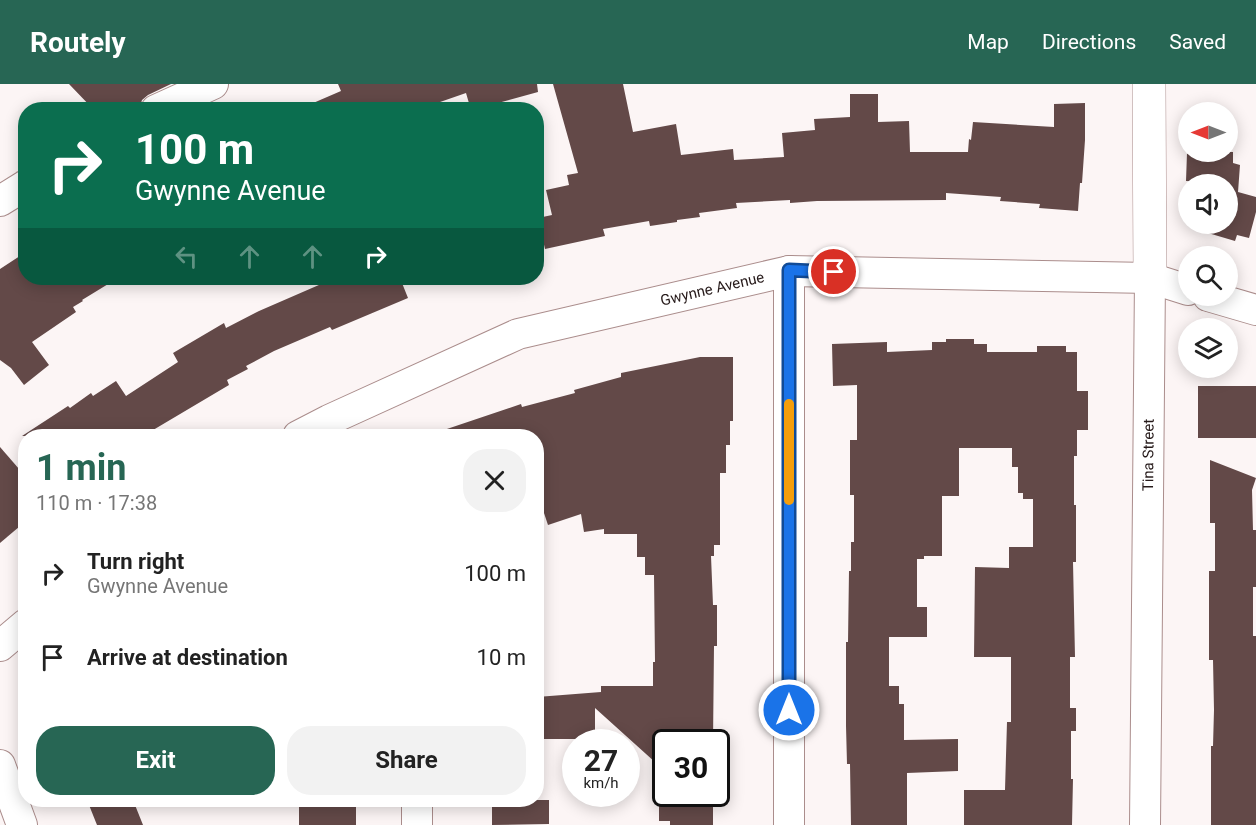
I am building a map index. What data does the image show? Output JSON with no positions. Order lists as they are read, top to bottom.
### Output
{
  "streets": {
    "street": ["Gwynne Avenue", "Tina Street"]
  },
  "crossings": [
    ["Gwynne Avenue", "Tina Street"]
  ],
  "north": "left",
  "page": {
    "header": "Routely",
    "nav": ["Map", "Directions", "Saved"],
    "turn": ["100 m", "Gwynne Avenue"],
    "heading": ["1 min", "110 m · 17:38"],
    "list": [
      {
        "name": "Turn right",
        "note": "Gwynne Avenue",
        "value": "100 m"
      },
      {
        "name": "Arrive at destination",
        "value": "10 m"
      }
    ],
    "buttons": ["Exit", "Share"],
    "speed": "27 km/h",
    "limit": "30"
  }
}
